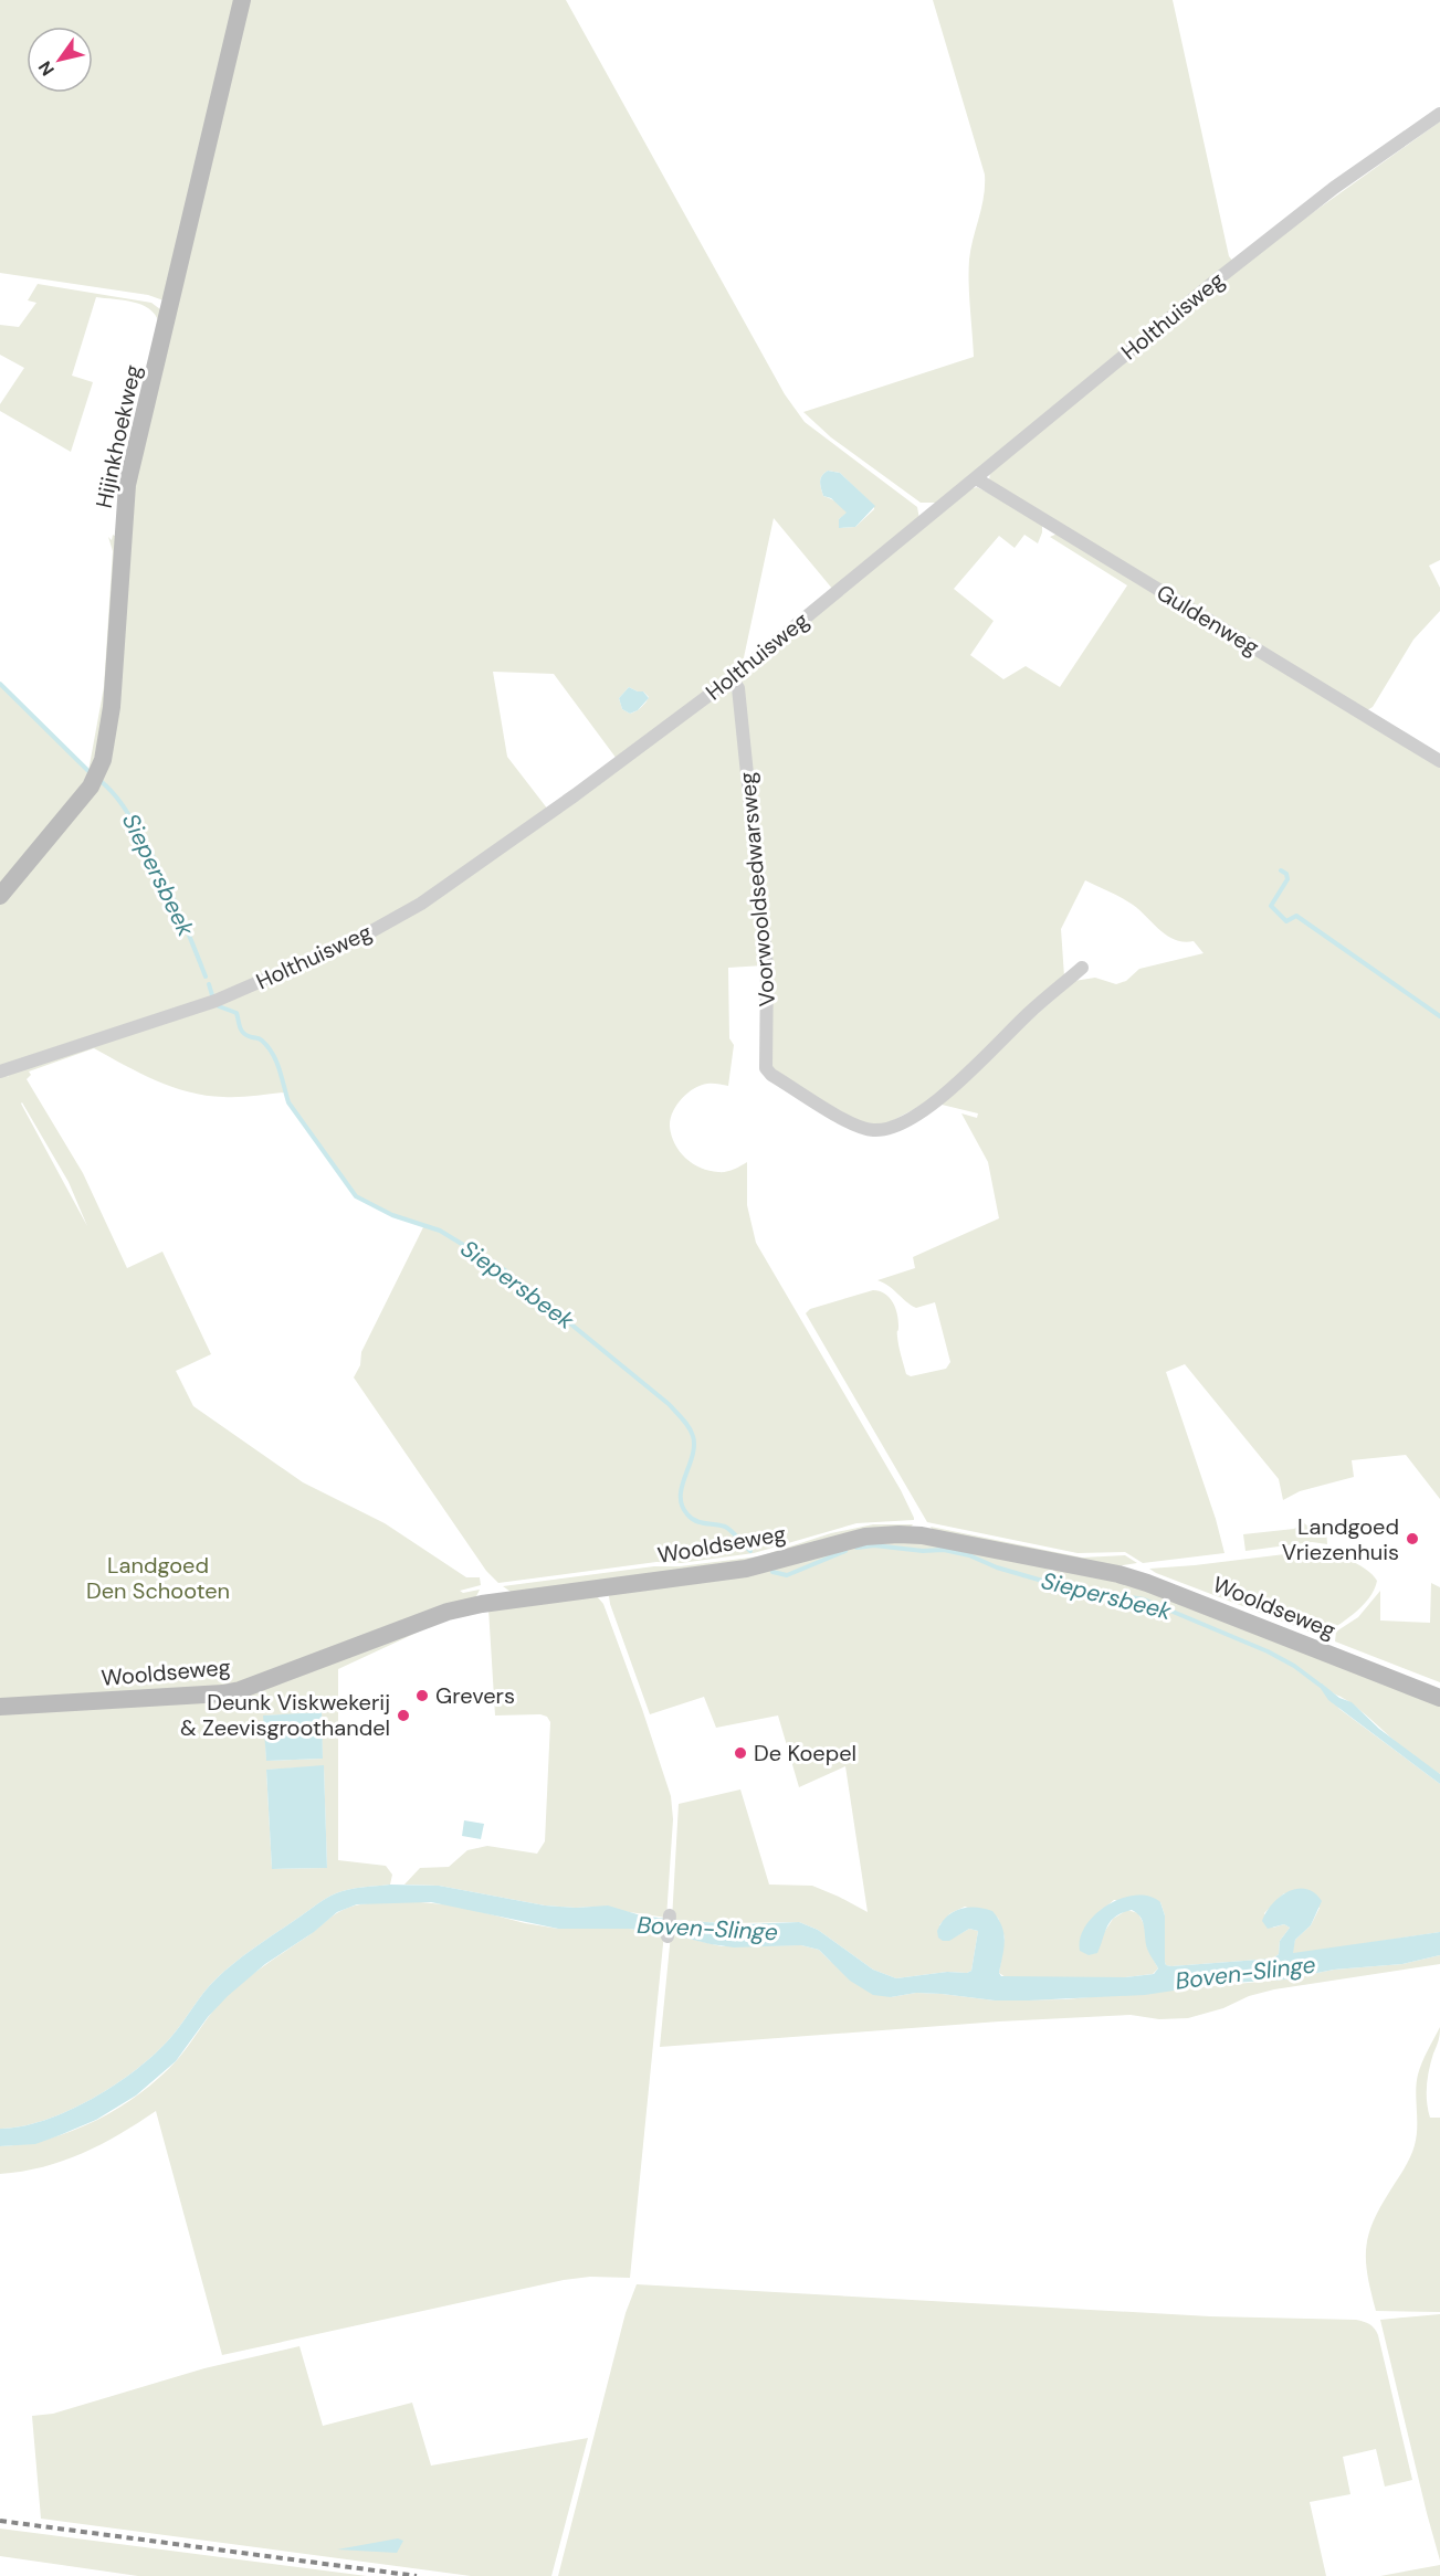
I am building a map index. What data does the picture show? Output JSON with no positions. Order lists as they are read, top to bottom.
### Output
{
  "streets": {
    "main road": ["Hijinkhoekweg", "Wooldseweg"],
    "street": ["Holthuisweg", "Guldenweg", "Voorwooldsedwarsweg"]
  },
  "crossings": [
    ["Holthuisweg", "Guldenweg"],
    ["Holthuisweg", "Voorwooldsedwarsweg"]
  ],
  "water": ["Siepersbeek", "Boven-Slinge"],
  "parks": ["Landgoed Den Schooten"],
  "places": [
    "Landgoed Vriezenhuis",
    "Grevers",
    "Deunk Viskwekerij & Zeevisgroothandel",
    "De Koepel"
  ],
  "north": "bottom left"
}
